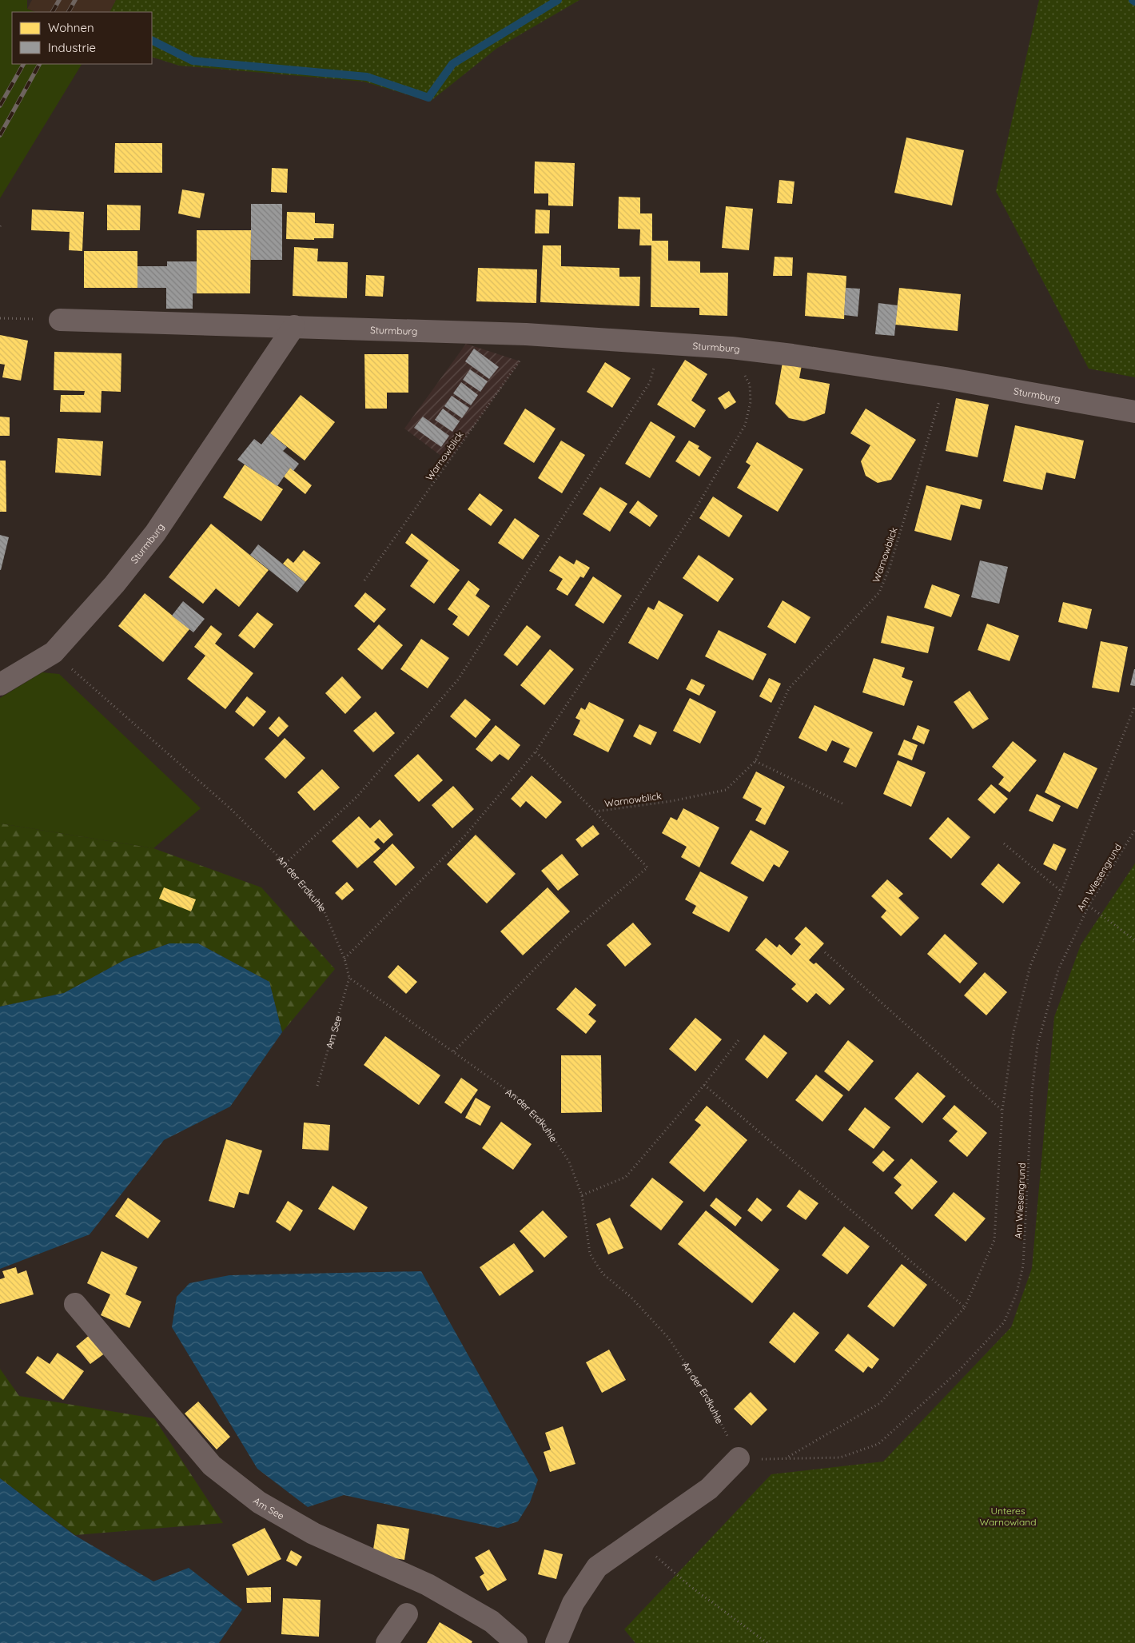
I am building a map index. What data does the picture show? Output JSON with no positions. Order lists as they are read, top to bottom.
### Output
{
  "streets": {
    "street": ["Sturmburg", "Am See"],
    "path": ["Warnowblick", "Am Wiesengrund", "An der Erdkuhle"]
  },
  "crossings": [
    ["Sturmburg", "Warnowblick"],
    ["Sturmburg", "An der Erdkuhle"],
    ["Am Wiesengrund", "An der Erdkuhle"],
    ["An der Erdkuhle", "Am See"]
  ],
  "parks": ["Unteres Warnowland"],
  "legend": ["Wohnen", "Industrie"]
}
